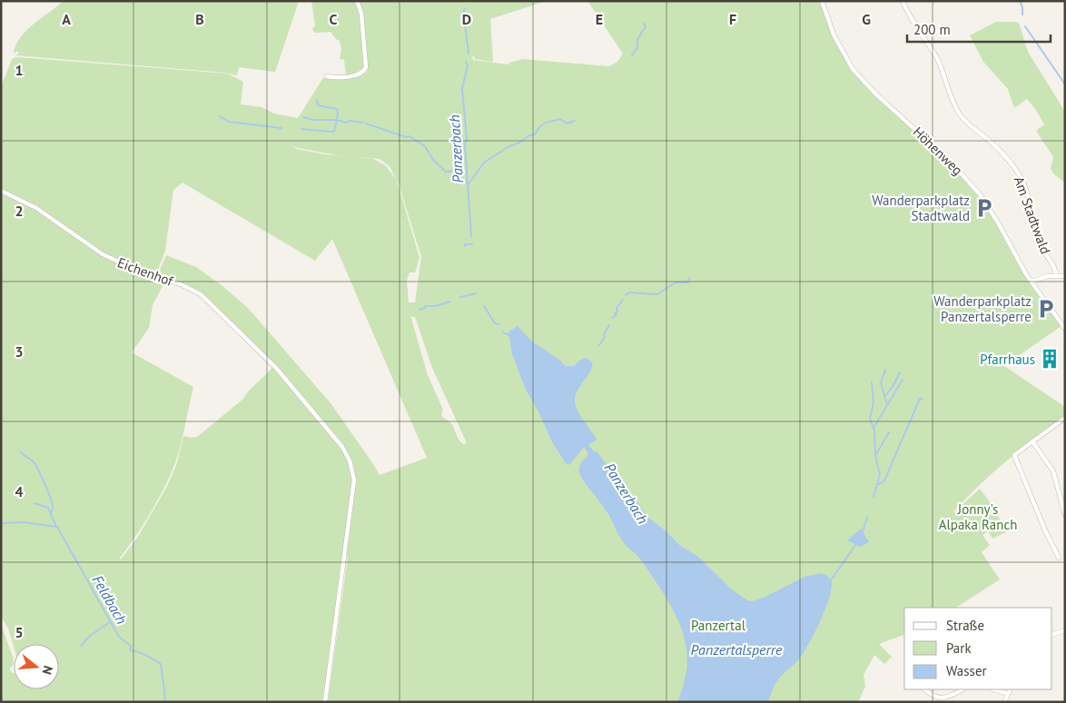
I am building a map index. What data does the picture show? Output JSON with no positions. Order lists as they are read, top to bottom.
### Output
{
  "streets": {
    "street": ["Höhenweg", "Am Stadtwald", "Eichenhof"]
  },
  "water": ["Panzerbach", "Feldbach", "Panzertalsperre"],
  "parks": ["Jonny's Alpaka Ranch", "Panzertal"],
  "places": {
    "parking": ["Wanderparkplatz Stadtwald", "Wanderparkplatz Panzertalsperre"],
    "building": ["Pfarrhaus"]
  },
  "legend": ["Straße", "Park", "Wasser"],
  "scale_bar": "200 m",
  "north": "right",
  "grid": {
    "columns": [
      "A",
      "B",
      "C",
      "D",
      "E",
      "F",
      "G"
    ],
    "rows": [
      "1",
      "2",
      "3",
      "4",
      "5"
    ]
  }
}
